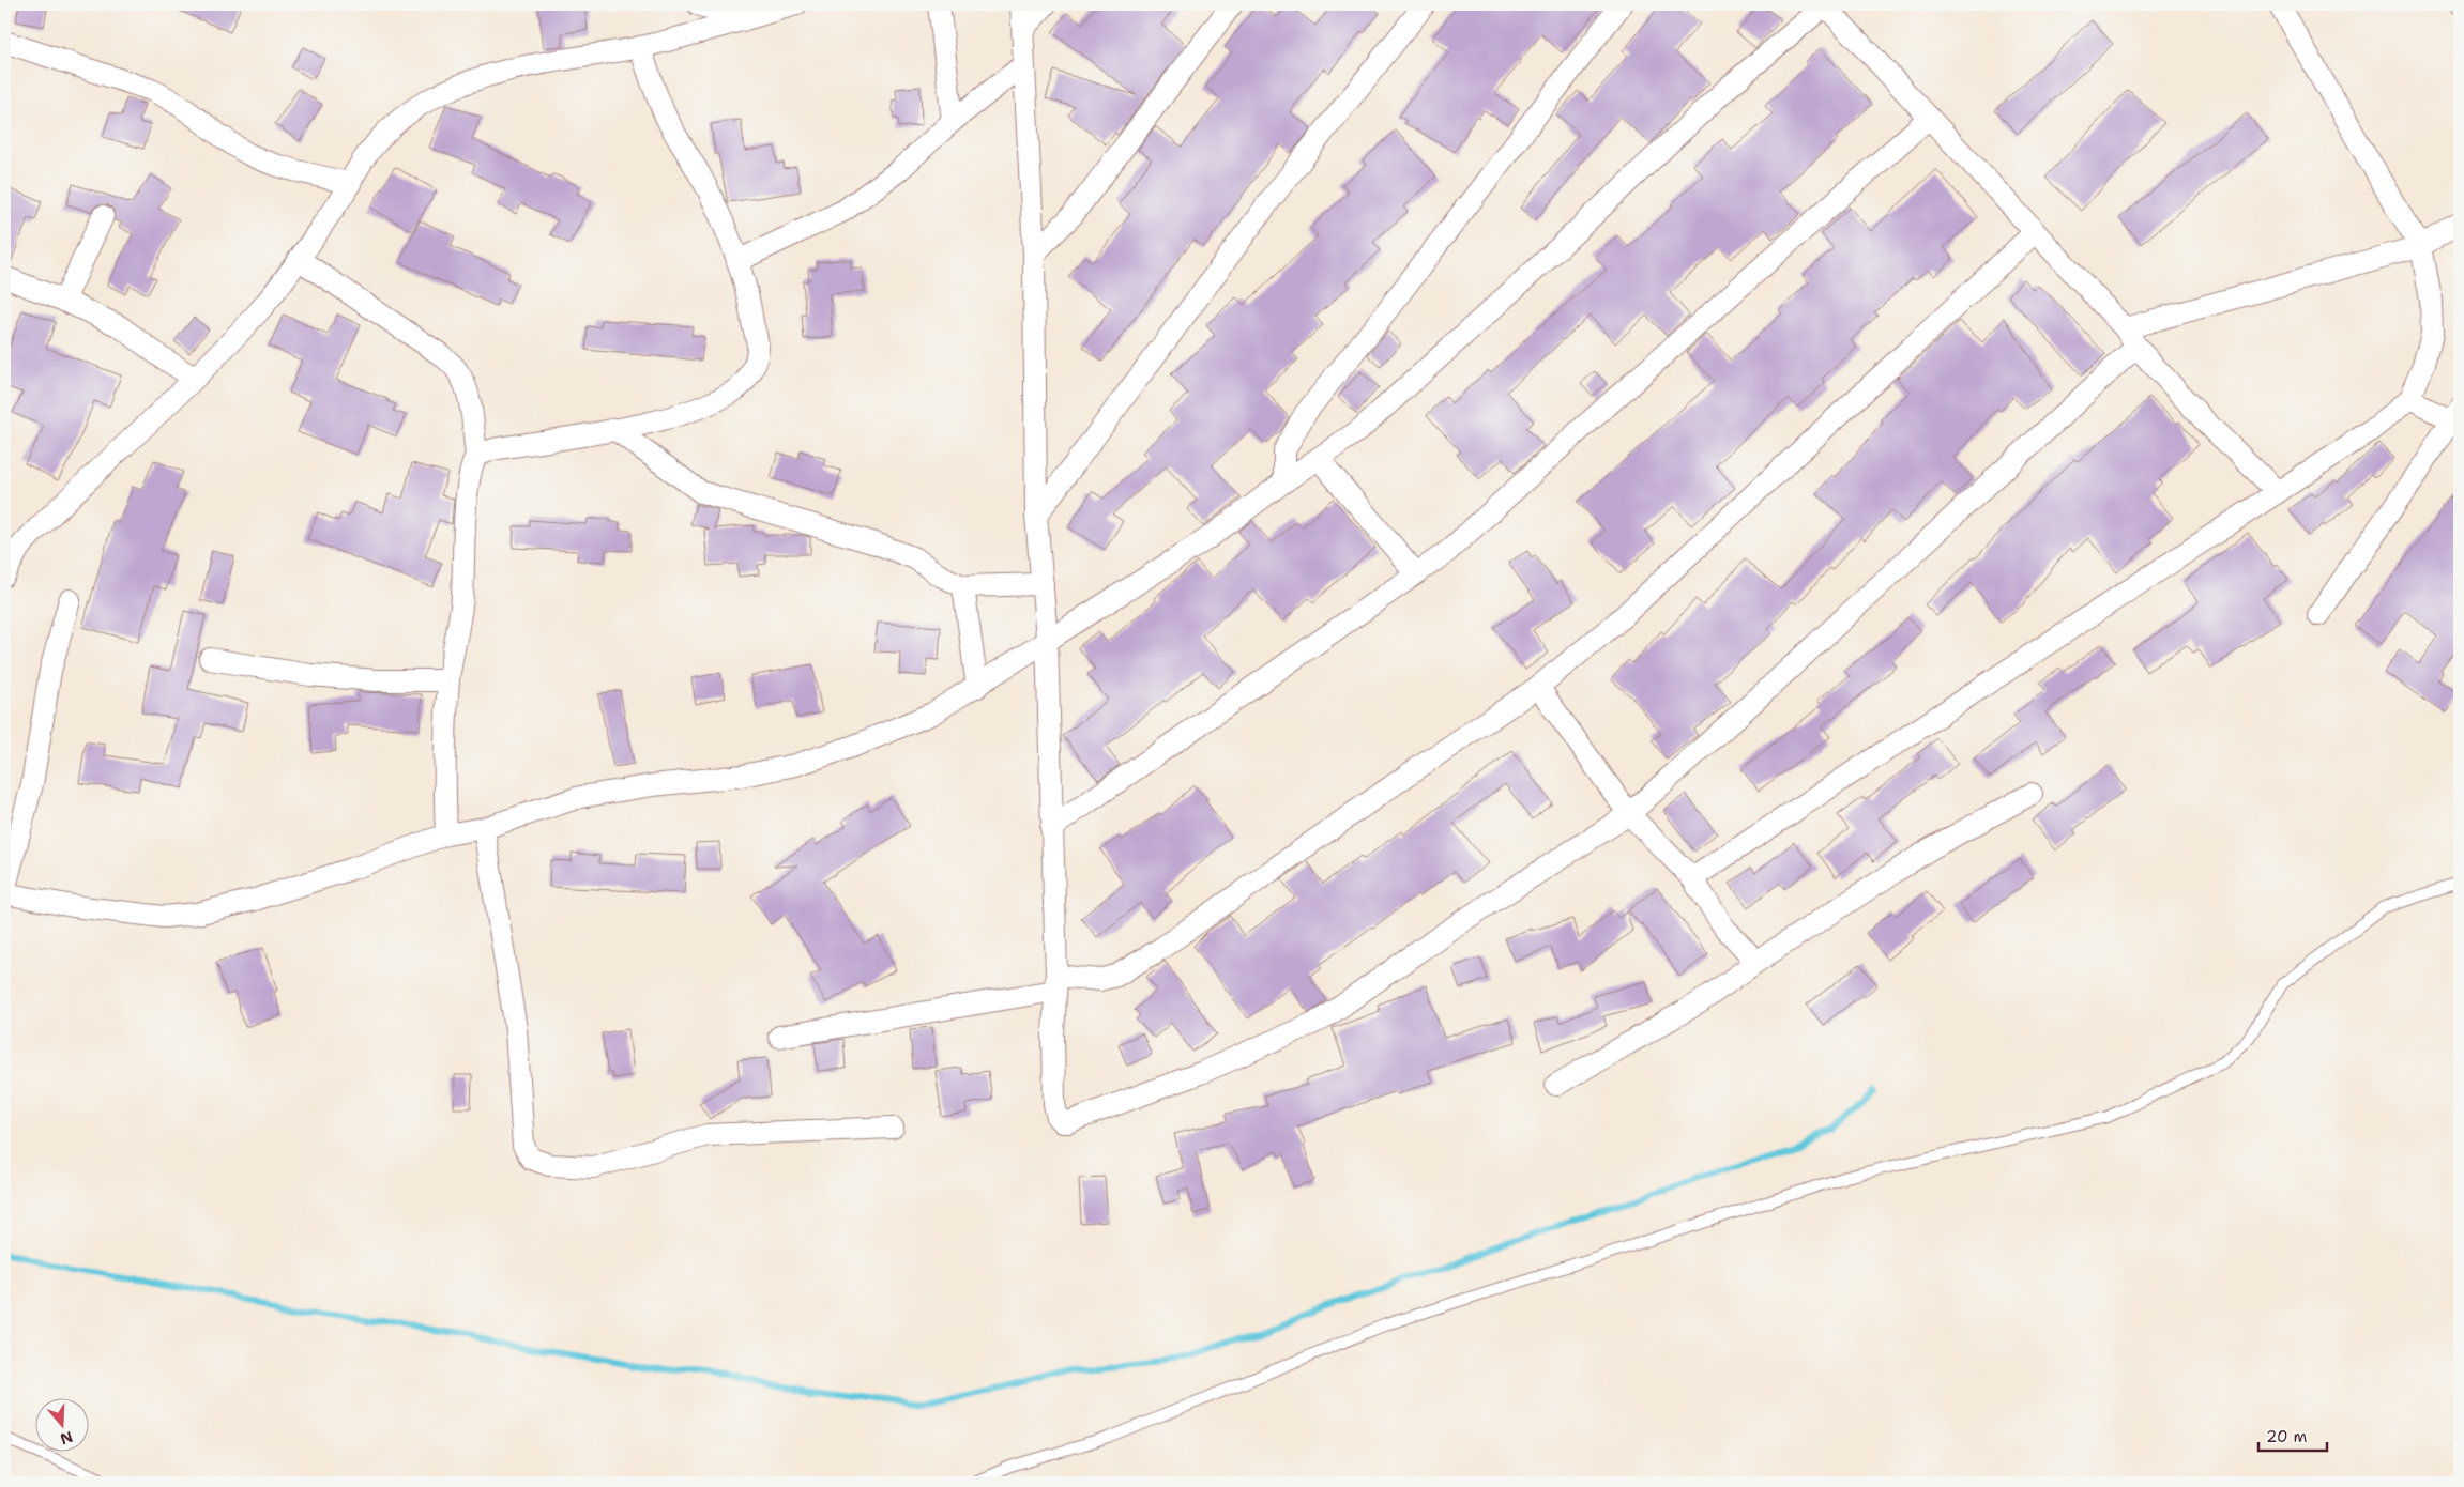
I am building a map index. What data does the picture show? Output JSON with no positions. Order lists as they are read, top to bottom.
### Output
{
  "scale_bar": "20 m",
  "north": "bottom"
}
